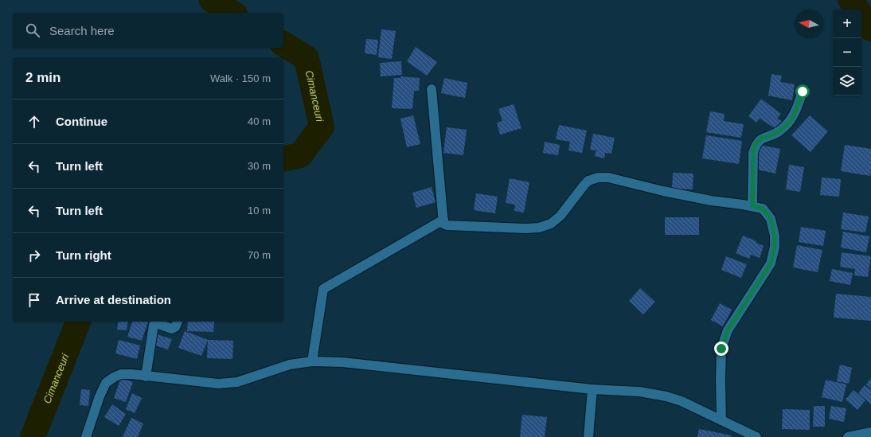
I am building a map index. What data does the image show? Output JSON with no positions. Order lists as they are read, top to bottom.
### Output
{
  "water": ["Cimanceuri"],
  "north": "left",
  "page": {
    "map_buttons": ["+", "−"],
    "search": "Search here",
    "heading": ["2 min", "Walk · 150 m"],
    "list": [
      ["Continue", "40 m"],
      ["Turn left", "30 m"],
      ["Turn left", "10 m"],
      ["Turn right", "70 m"],
      "Arrive at destination"
    ]
  }
}
